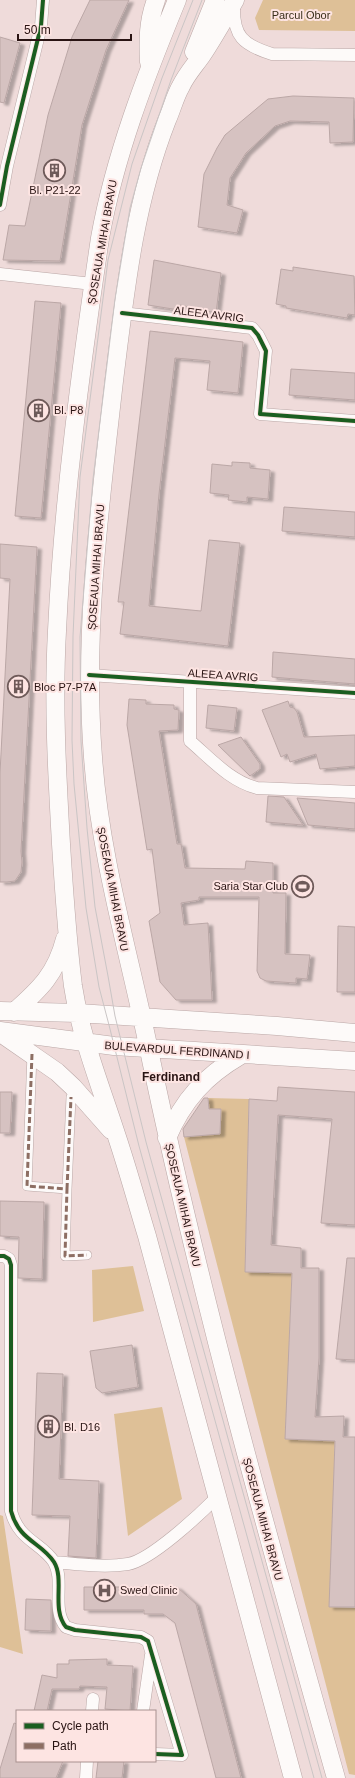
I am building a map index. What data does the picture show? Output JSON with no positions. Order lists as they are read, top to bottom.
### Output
{
  "streets": {
    "main road": ["ȘOSEAUA MIHAI BRAVU", "BULEVARDUL FERDINAND I"],
    "street": ["ALEEA AVRIG"]
  },
  "crossings": [
    ["ȘOSEAUA MIHAI BRAVU", "ALEEA AVRIG"],
    ["ȘOSEAUA MIHAI BRAVU", "BULEVARDUL FERDINAND I"]
  ],
  "districts": ["Ferdinand"],
  "parks": ["Parcul Obor"],
  "places": {
    "building": [
      "Bl. P21-22",
      "Bl. P8",
      "Bloc P7-P7A",
      "Bl. D16"
    ],
    "sports": ["Saria Star Club"],
    "hospital": ["Swed Clinic"]
  },
  "legend": ["Cycle path", "Path"],
  "scale_bar": "50 m"
}
